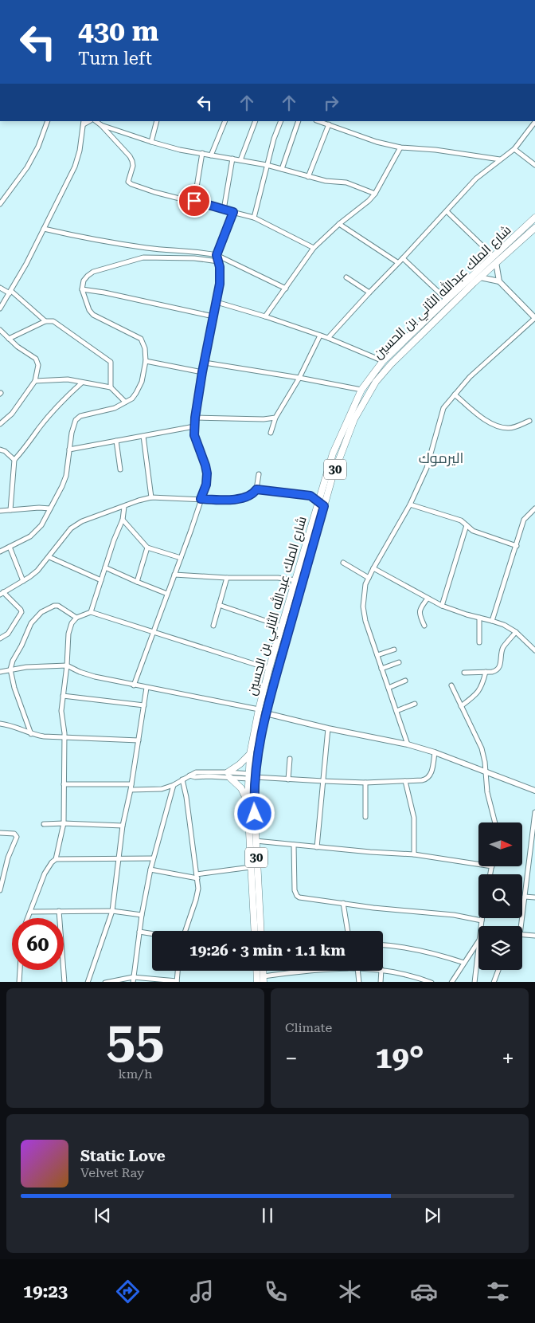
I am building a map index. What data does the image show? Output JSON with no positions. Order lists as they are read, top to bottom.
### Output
{
  "streets": {
    "main road": ["شارع الملك عبدالله الثاني بن الحسين", "30"]
  },
  "districts": ["اليرموك"],
  "north": "right",
  "page": {
    "turn": ["430 m", "Turn left"],
    "limit": "60",
    "trip": "19:26 · 3 min · 1.1 km",
    "tile": [
      ["55", "km/h"],
      "Climate"
    ],
    "heat": ["−", "19°", "+"],
    "song": ["Static Love", "Velvet Ray"],
    "tabs": "19:23"
  }
}
